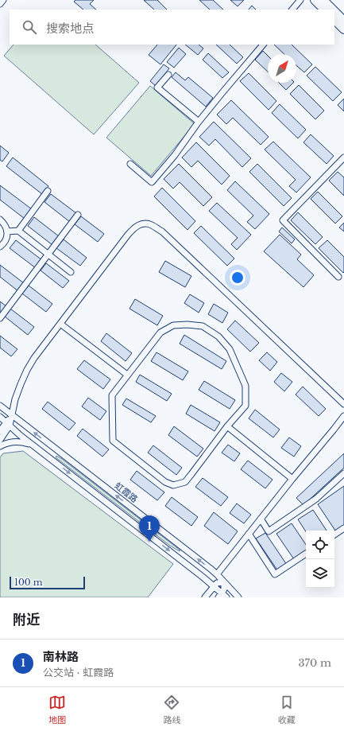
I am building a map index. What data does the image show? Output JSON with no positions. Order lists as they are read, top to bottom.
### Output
{
  "streets": {
    "street": ["虹霞路"]
  },
  "scale_bar": "100 m",
  "north": "top right",
  "page": {
    "search": "搜索地点",
    "pins": "1",
    "scale": "100 m",
    "heading": "附近",
    "list": [
      {
        "mark": "1",
        "name": "南林路",
        "note": "公交站 · 虹霞路",
        "value": "370 m"
      }
    ],
    "nav": ["地图", "路线", "收藏"]
  }
}
